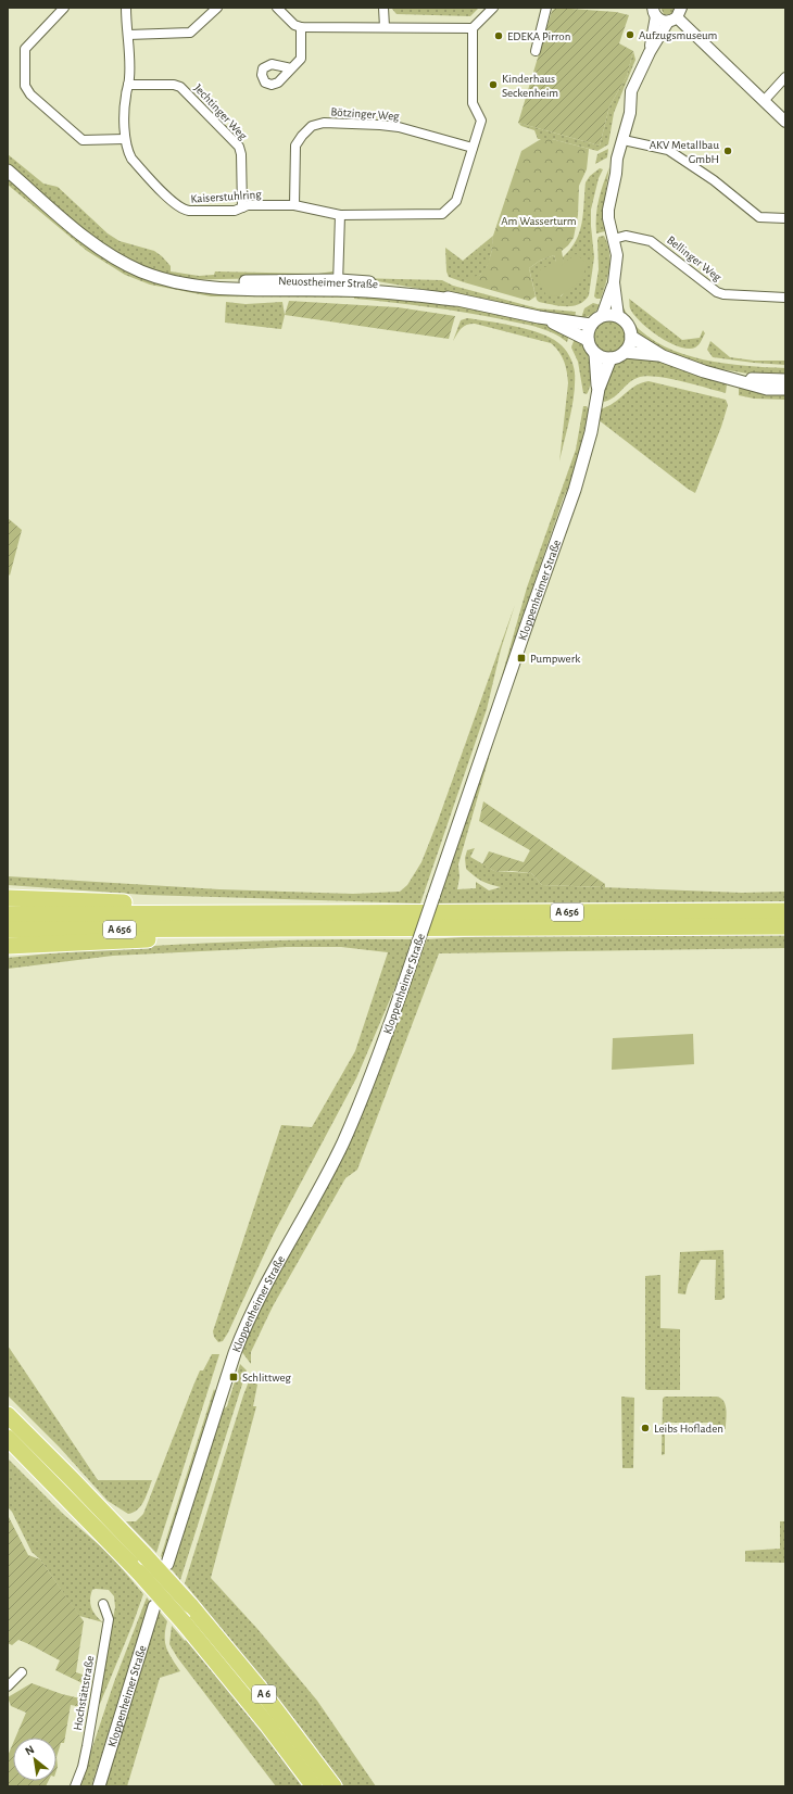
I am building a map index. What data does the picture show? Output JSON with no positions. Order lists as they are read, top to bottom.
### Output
{
  "streets": {
    "highway": ["A 656", "A 6"],
    "main road": ["Neuostheimer Straße", "Kloppenheimer Straße"],
    "street": [
      "Jechtinger Weg",
      "Bötzinger Weg",
      "Kaiserstuhlring",
      "Bellinger Weg",
      "Hochstättstraße"
    ]
  },
  "crossings": [
    ["Jechtinger Weg", "Kaiserstuhlring"],
    ["Bötzinger Weg", "Kaiserstuhlring"],
    ["Neuostheimer Straße", "Kloppenheimer Straße"]
  ],
  "parks": ["Am Wasserturm"],
  "places": {
    "other": [
      "Aufzugsmuseum",
      "EDEKA Pirron",
      "Kinderhaus Seckenheim",
      "AKV Metallbau GmbH",
      "Leibs Hofladen"
    ],
    "transit": ["Pumpwerk", "Schlittweg"]
  },
  "north": "top left"
}
